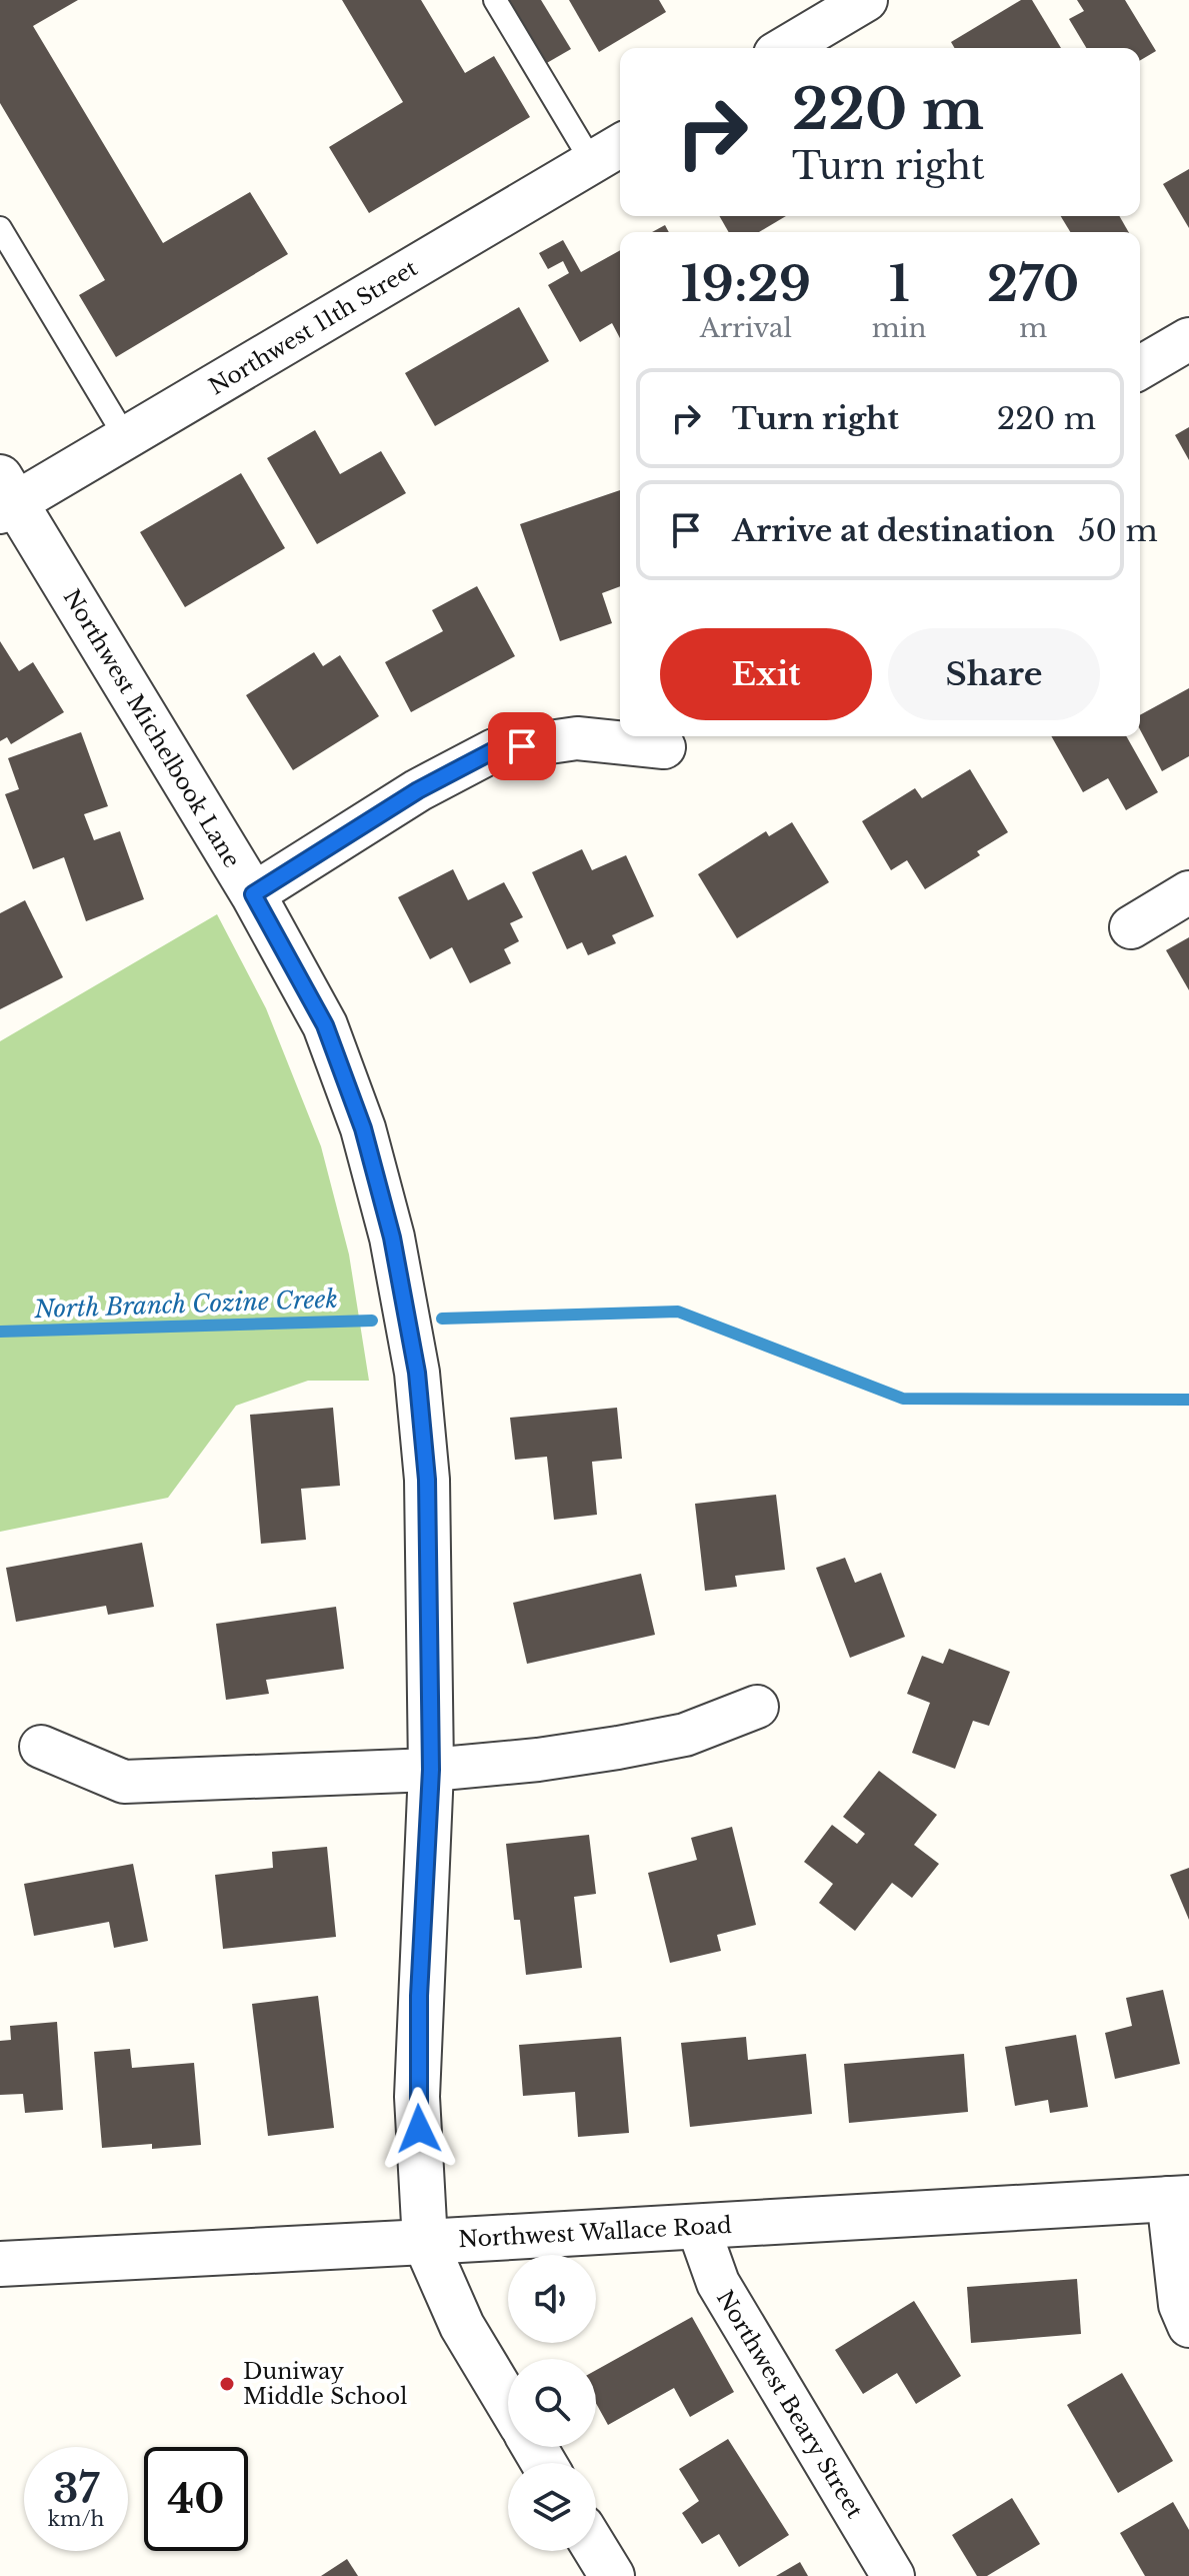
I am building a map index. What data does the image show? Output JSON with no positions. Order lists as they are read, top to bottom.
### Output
{
  "streets": {
    "street": [
      "Northwest 11th Street",
      "Northwest Michelbook Lane",
      "Northwest Wallace Road",
      "Northwest Beary Street"
    ]
  },
  "crossings": [
    ["Northwest 11th Street", "Northwest Michelbook Lane"],
    ["Northwest Michelbook Lane", "Northwest Wallace Road"],
    ["Northwest Wallace Road", "Northwest Beary Street"]
  ],
  "water": ["North Branch Cozine Creek"],
  "places": ["Duniway Middle School"],
  "page": {
    "turn": ["220 m", "Turn right"],
    "eta": [
      "19:29",
      "Arrival",
      "1",
      "min",
      "270",
      "m"
    ],
    "list": [
      {
        "name": "Turn right",
        "value": "220 m"
      },
      {
        "name": "Arrive at destination",
        "value": "50 m"
      }
    ],
    "buttons": ["Exit", "Share"],
    "speed": "37 km/h",
    "limit": "40"
  }
}
